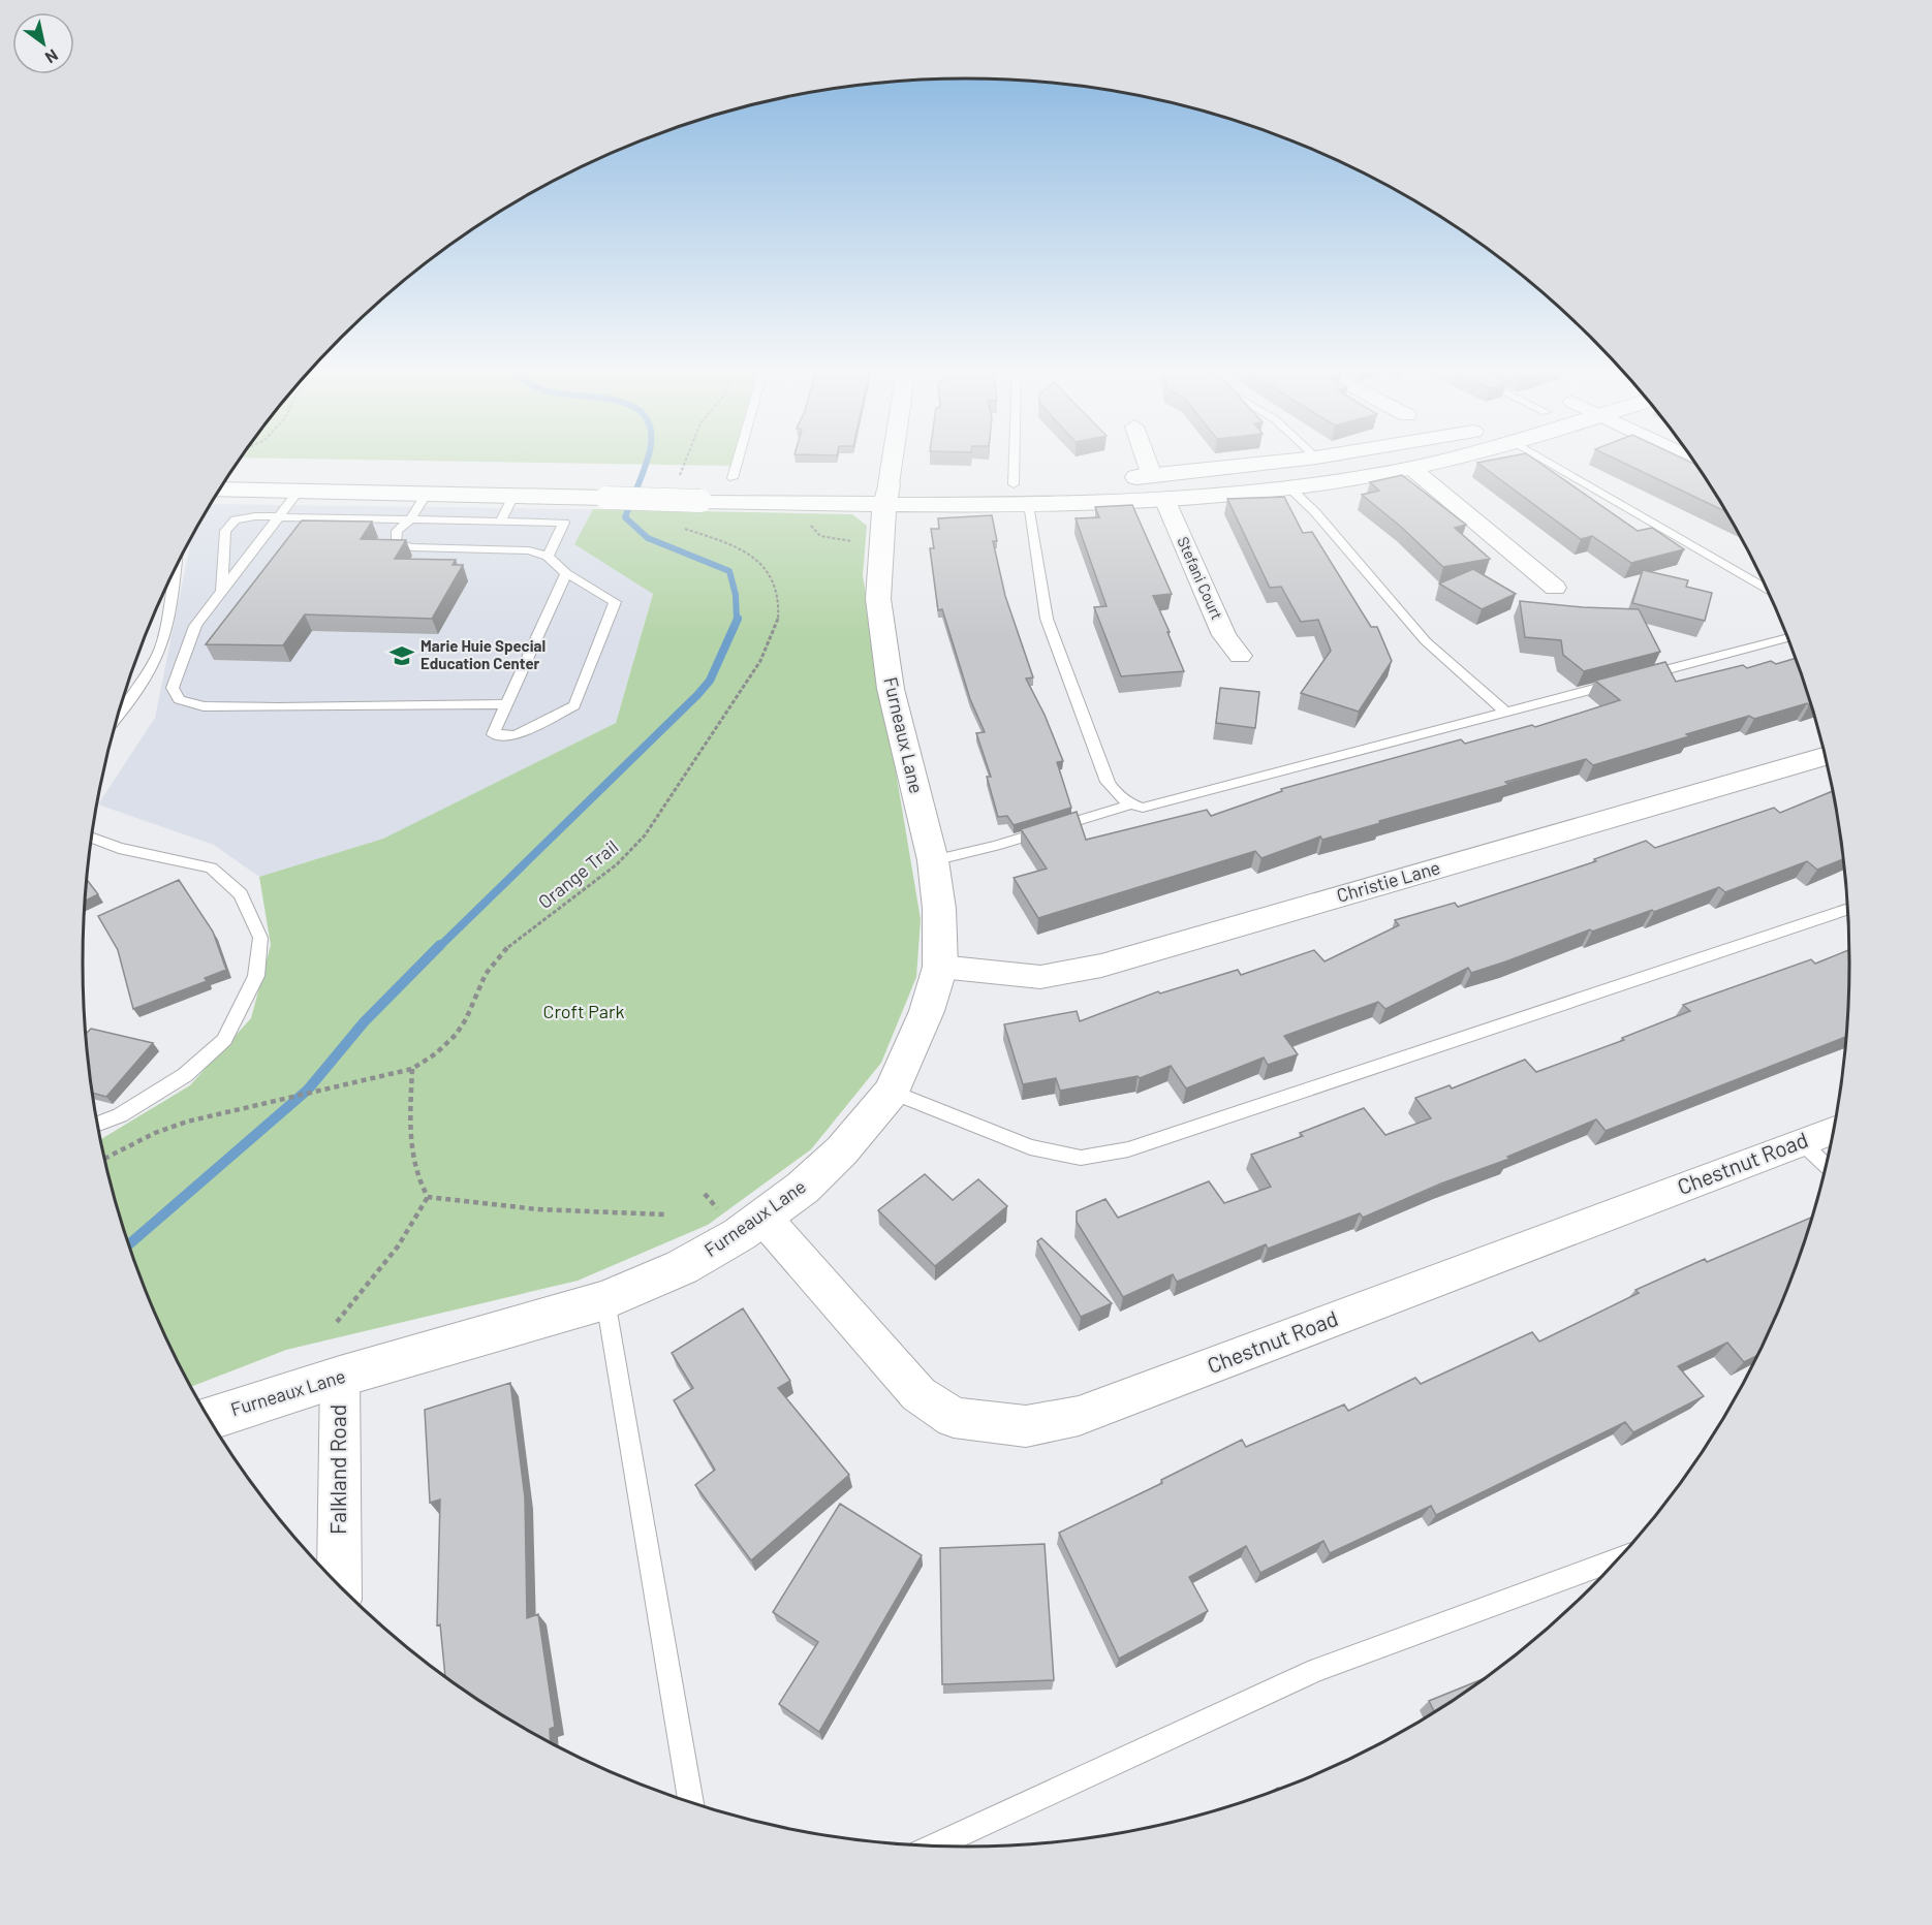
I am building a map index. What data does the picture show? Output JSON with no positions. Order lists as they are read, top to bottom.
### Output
{
  "streets": {
    "main road": ["Furneaux Lane"],
    "street": [
      "Stefani Court",
      "Christie Lane",
      "Chestnut Road",
      "Falkland Road"
    ],
    "path": ["Orange Trail"]
  },
  "crossings": [
    ["Furneaux Lane", "Christie Lane"],
    ["Furneaux Lane", "Chestnut Road"],
    ["Furneaux Lane", "Falkland Road"]
  ],
  "parks": ["Croft Park"],
  "places": {
    "school or university": ["Marie Huie Special Education Center"]
  },
  "north": "bottom right"
}
